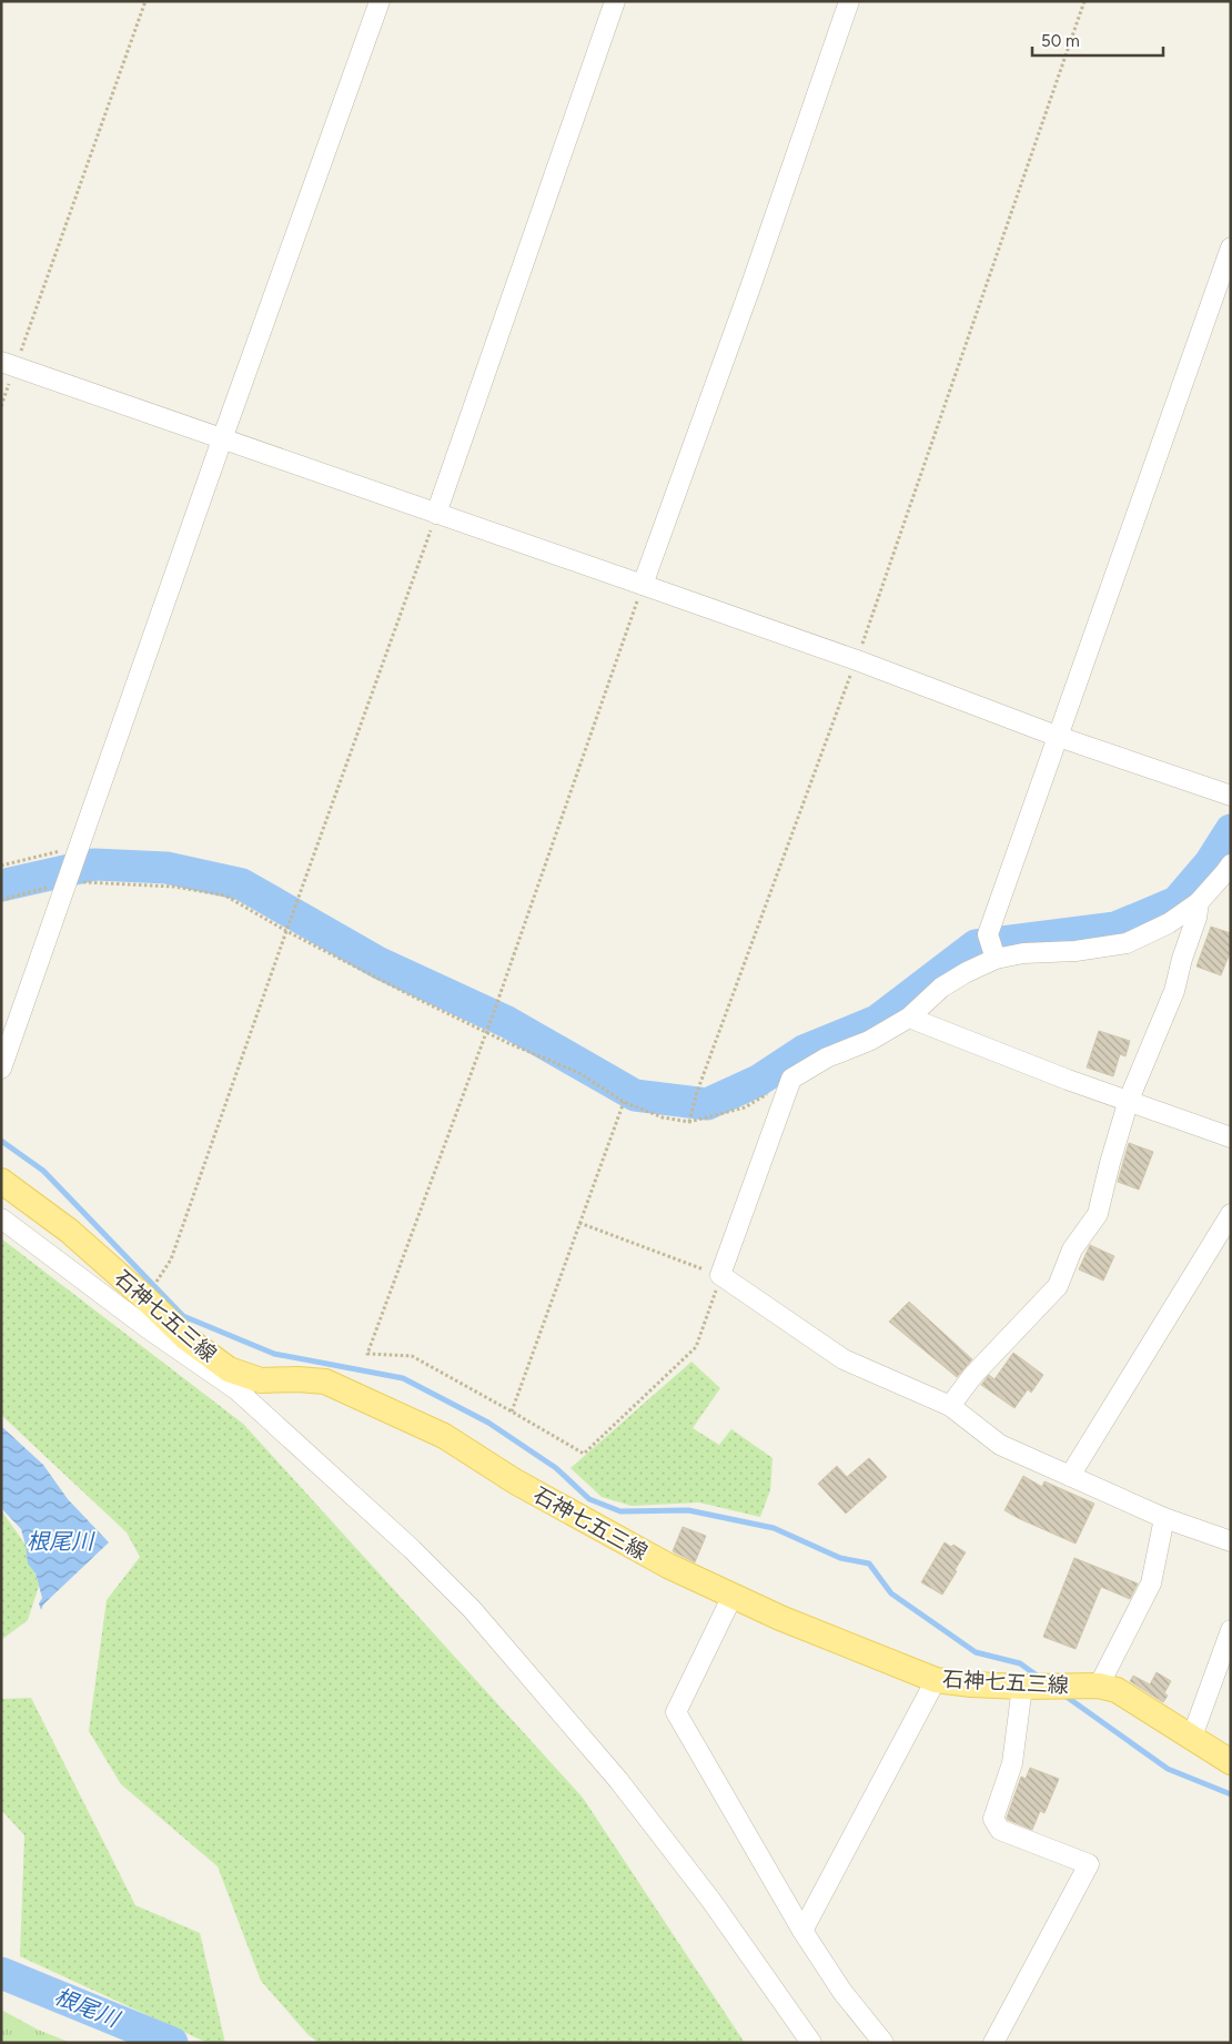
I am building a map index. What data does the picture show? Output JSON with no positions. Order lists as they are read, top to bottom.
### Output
{
  "streets": {
    "main road": ["石神七五三線"]
  },
  "water": ["根尾川"],
  "scale_bar": "50 m"
}
